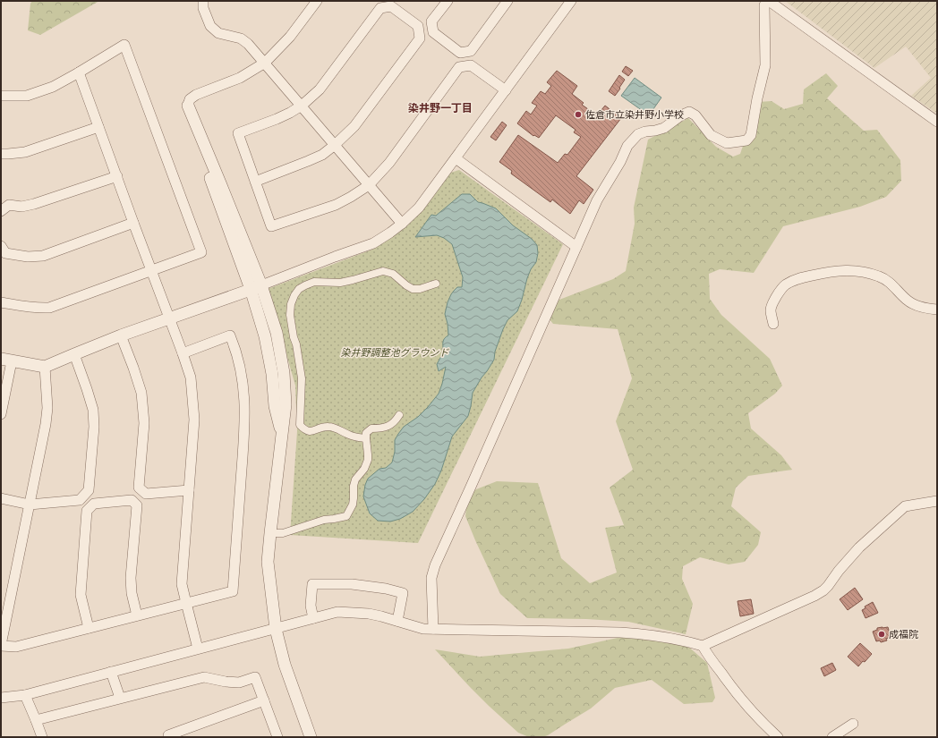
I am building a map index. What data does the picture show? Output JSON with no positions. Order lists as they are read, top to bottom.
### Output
{
  "districts": ["染井野一丁目"],
  "parks": ["染井野調整池グラウンド"],
  "places": ["佐倉市立染井野小学校", "成福院"]
}
